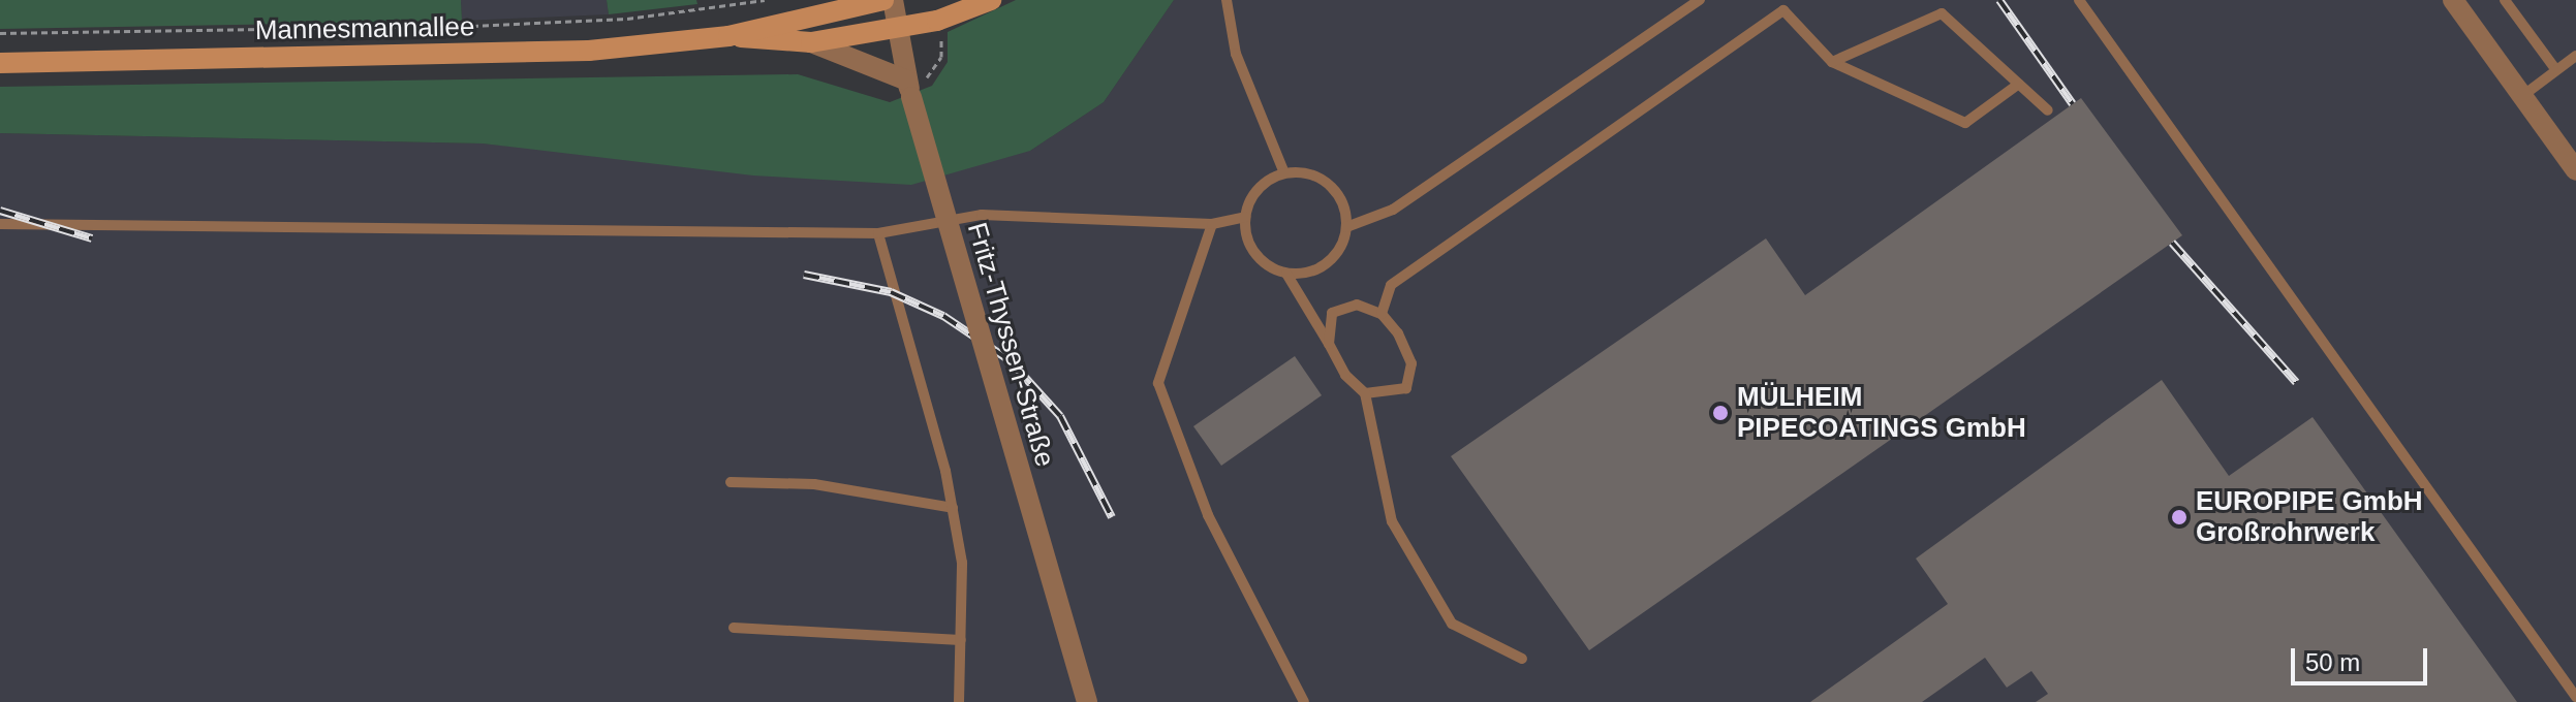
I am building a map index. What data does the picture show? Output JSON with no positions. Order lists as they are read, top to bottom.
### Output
{
  "streets": {
    "main road": ["Mannesmannallee"],
    "street": ["Fritz-Thyssen-Straße"]
  },
  "crossings": [
    ["Mannesmannallee", "Fritz-Thyssen-Straße"]
  ],
  "places": ["MÜLHEIM PIPECOATINGS GmbH", "EUROPIPE GmbH Großrohrwerk"],
  "scale_bar": "50 m"
}
